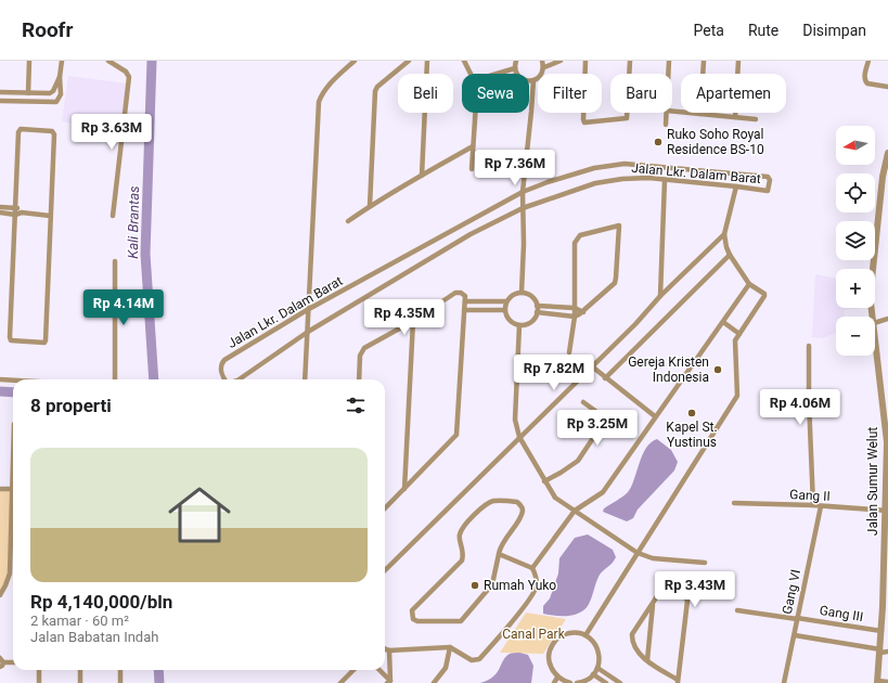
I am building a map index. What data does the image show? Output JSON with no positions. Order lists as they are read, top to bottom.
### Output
{
  "streets": {
    "street": [
      "Jalan Lkr. Dalam Barat",
      "Jalan Sumur Welut",
      "Gang II",
      "Gang VI",
      "Gang III"
    ]
  },
  "crossings": [
    ["Jalan Sumur Welut", "Gang II"],
    ["Jalan Sumur Welut", "Gang III"],
    ["Gang II", "Gang VI"],
    ["Gang VI", "Gang III"]
  ],
  "water": ["Kali Brantas"],
  "parks": ["Canal Park"],
  "places": [
    "Ruko Soho Royal Residence BS-10",
    "Gereja Kristen Indonesia",
    "Kapel St. Yustinus",
    "Rumah Yuko"
  ],
  "north": "left",
  "page": {
    "header": "Roofr",
    "nav": ["Peta", "Rute", "Disimpan"],
    "chip": [
      "Beli",
      "Sewa",
      "Filter",
      "Baru",
      "Apartemen"
    ],
    "price": [
      "Rp 3.63M",
      "Rp 7.36M",
      "Rp 4.14M",
      "Rp 4.35M",
      "Rp 7.82M",
      "Rp 4.06M",
      "Rp 3.25M",
      "Rp 3.43M"
    ],
    "map_buttons": ["+", "−"],
    "heading": "8 properti",
    "list": [
      {
        "name": "Rp 4,140,000/bln",
        "note": "2 kamar · 60 m² · Jalan Babatan Indah"
      }
    ]
  }
}
